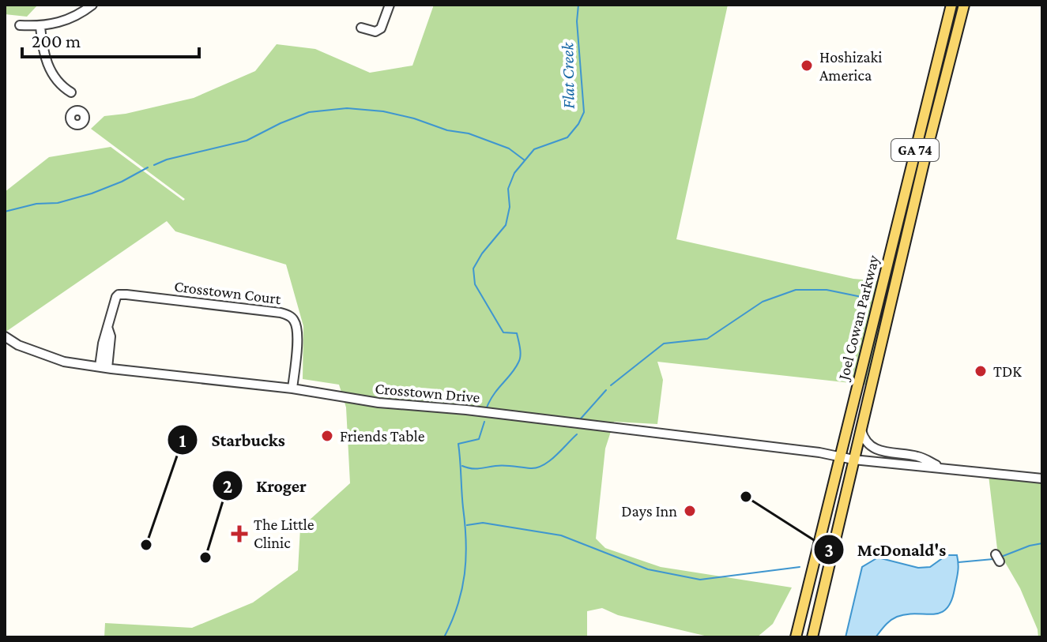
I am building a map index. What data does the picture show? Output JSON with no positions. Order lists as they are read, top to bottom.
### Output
{
  "streets": {
    "main road": ["GA 74", "Joel Cowan Parkway"],
    "street": ["Crosstown Court", "Crosstown Drive"]
  },
  "crossings": [
    ["Crosstown Court", "Crosstown Drive"],
    ["Joel Cowan Parkway", "Crosstown Drive"]
  ],
  "water": ["Flat Creek"],
  "places": {
    "other": [
      "Hoshizaki America",
      "TDK",
      "Friends Table",
      "McDonald's",
      "Days Inn",
      "Starbucks",
      "Kroger"
    ],
    "health": ["The Little Clinic"]
  },
  "scale_bar": "200 m"
}
